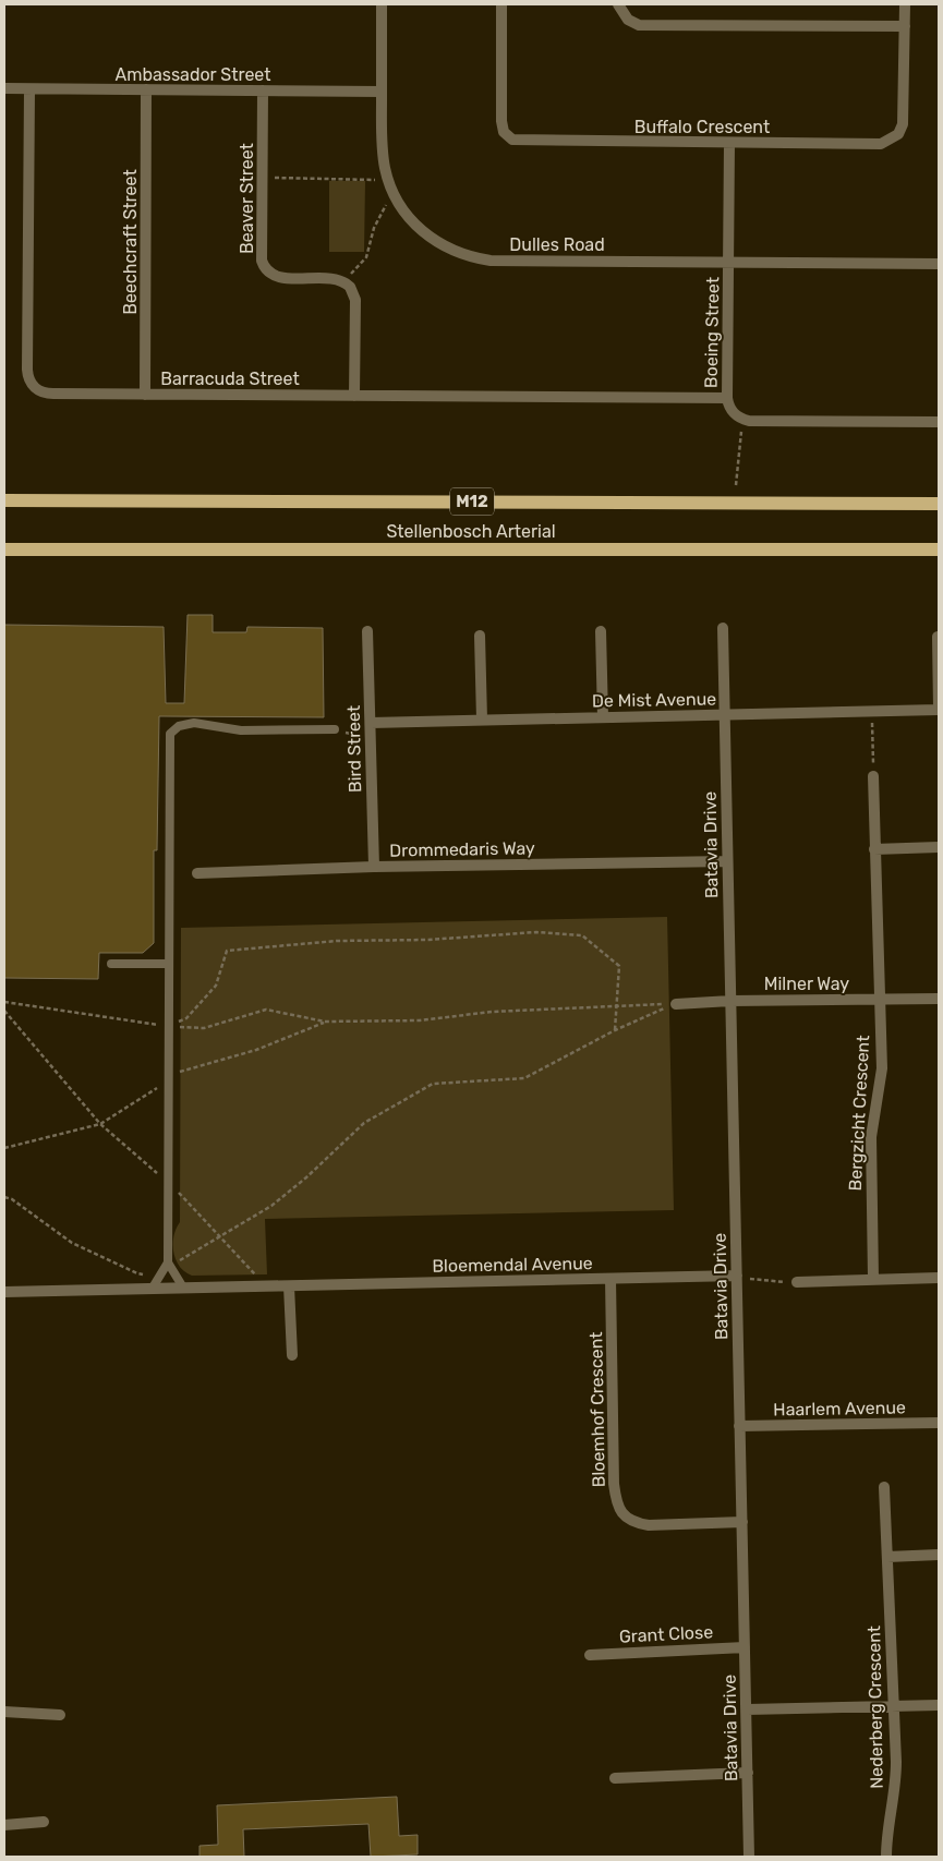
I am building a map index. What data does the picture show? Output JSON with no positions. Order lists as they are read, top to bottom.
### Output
{
  "streets": {
    "main road": ["M12", "Stellenbosch Arterial"],
    "street": [
      "Ambassador Street",
      "Buffalo Crescent",
      "Beaver Street",
      "Beechcraft Street",
      "Dulles Road",
      "Boeing Street",
      "Barracuda Street",
      "De Mist Avenue",
      "Bird Street",
      "Batavia Drive",
      "Drommedaris Way",
      "Milner Way",
      "Bergzicht Crescent",
      "Bloemendal Avenue",
      "Haarlem Avenue",
      "Bloemhof Crescent",
      "Grant Close",
      "Nederberg Crescent"
    ]
  },
  "crossings": [
    ["Ambassador Street", "Beaver Street"],
    ["Ambassador Street", "Beechcraft Street"],
    ["Ambassador Street", "Dulles Road"],
    ["Ambassador Street", "Barracuda Street"],
    ["Buffalo Crescent", "Boeing Street"],
    ["Beechcraft Street", "Barracuda Street"],
    ["Dulles Road", "Boeing Street"],
    ["Boeing Street", "Barracuda Street"],
    ["De Mist Avenue", "Bird Street"],
    ["De Mist Avenue", "Batavia Drive"],
    ["Bird Street", "Drommedaris Way"],
    ["Batavia Drive", "Drommedaris Way"],
    ["Batavia Drive", "Milner Way"],
    ["Batavia Drive", "Bloemendal Avenue"],
    ["Batavia Drive", "Haarlem Avenue"],
    ["Batavia Drive", "Bloemhof Crescent"],
    ["Batavia Drive", "Grant Close"],
    ["Milner Way", "Bergzicht Crescent"],
    ["Bloemendal Avenue", "Bloemhof Crescent"]
  ]
}
